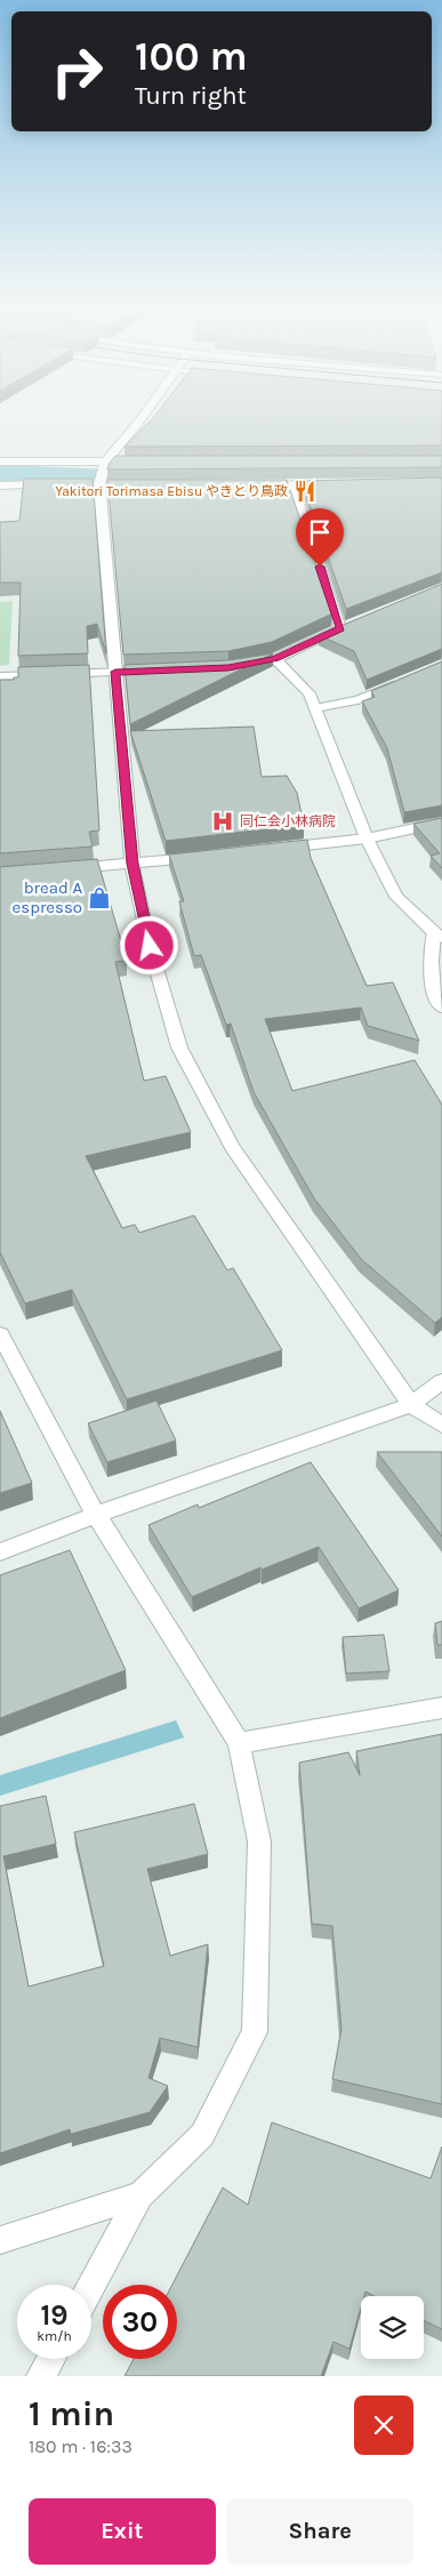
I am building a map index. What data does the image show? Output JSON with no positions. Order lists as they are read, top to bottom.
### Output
{
  "places": {
    "restaurant": ["Yakitori Torimasa Ebisu やきとり鳥政"],
    "hospital": ["同仁会小林病院"],
    "shop": ["bread A espresso"]
  },
  "page": {
    "turn": ["100 m", "Turn right"],
    "speed": "19 km/h",
    "limit": "30",
    "heading": ["1 min", "180 m · 16:33"],
    "buttons": ["Exit", "Share"]
  }
}
